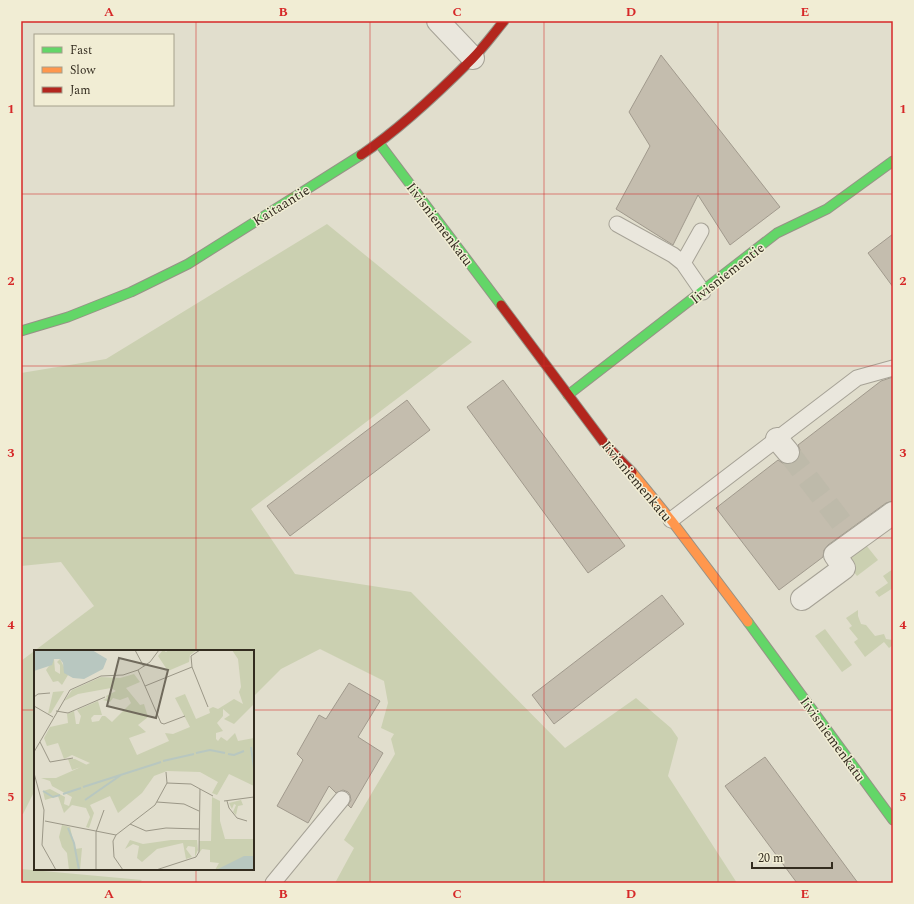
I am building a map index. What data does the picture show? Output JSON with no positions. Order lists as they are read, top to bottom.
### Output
{
  "streets": {
    "street": ["Kaitaantie", "Iivisniemenkatu", "Iivisniementie"]
  },
  "crossings": [
    ["Kaitaantie", "Iivisniemenkatu"],
    ["Iivisniemenkatu", "Iivisniementie"]
  ],
  "legend": ["Fast", "Slow", "Jam"],
  "scale_bar": "20 m",
  "grid": {
    "columns": [
      "A",
      "B",
      "C",
      "D",
      "E"
    ],
    "rows": [
      "1",
      "2",
      "3",
      "4",
      "5"
    ]
  }
}
